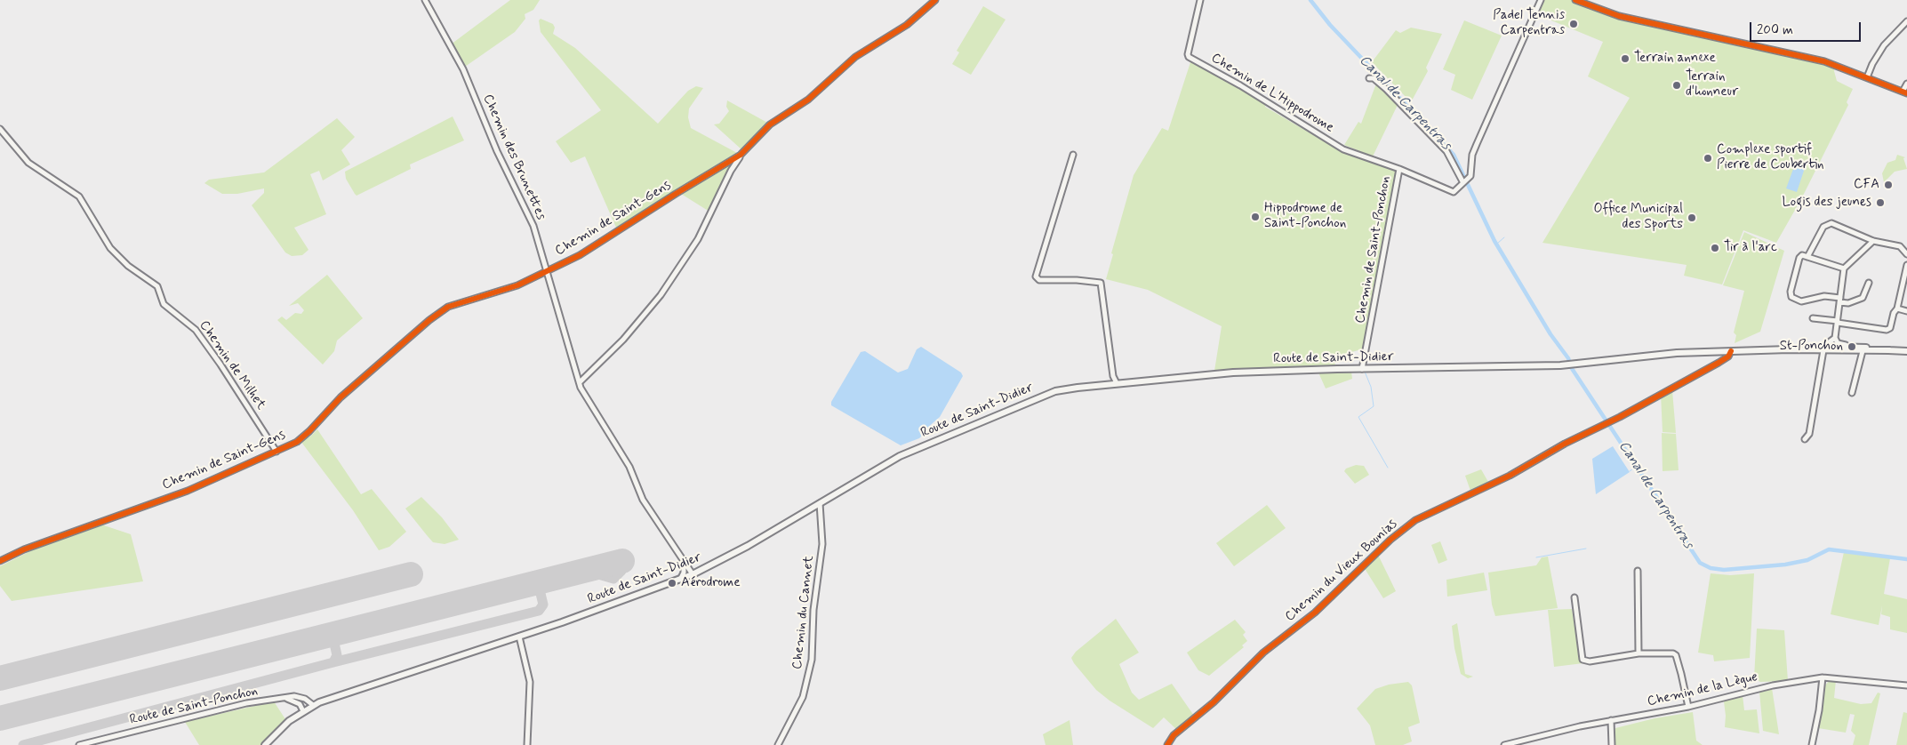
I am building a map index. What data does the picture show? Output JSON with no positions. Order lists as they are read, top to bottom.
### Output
{
  "streets": {
    "main road": ["Route de Saint-Didier"],
    "street": [
      "Chemin de L'Hippodrome",
      "Chemin des Brunettes",
      "Chemin de Saint-Gens",
      "Chemin de Saint-Ponchon",
      "Chemin de Milhet",
      "Chemin du Vieux Bounias",
      "Chemin du Cannet",
      "Chemin de la Lègue",
      "Route de Saint-Ponchon"
    ]
  },
  "crossings": [
    ["Chemin de L'Hippodrome", "Chemin de Saint-Ponchon"],
    ["Chemin des Brunettes", "Chemin de Saint-Gens"],
    ["Chemin des Brunettes", "Route de Saint-Didier"],
    ["Chemin de Saint-Gens", "Chemin de Milhet"],
    ["Chemin de Saint-Ponchon", "Route de Saint-Didier"],
    ["Route de Saint-Didier", "Chemin du Vieux Bounias"],
    ["Route de Saint-Didier", "Chemin du Cannet"],
    ["Route de Saint-Didier", "Route de Saint-Ponchon"]
  ],
  "water": ["Canal de Carpentras"],
  "places": [
    "Padel Tennis Carpentras",
    "Terrain annexe",
    "Terrain d'honneur",
    "Complexe sportif Pierre de Coubertin",
    "CFA",
    "Logis des jeunes",
    "Hippodrome de Saint-Ponchon",
    "Office Municipal des Sports",
    "Tir à l'arc",
    "St-Ponchon",
    "Aérodrome"
  ],
  "scale_bar": "200 m"
}
